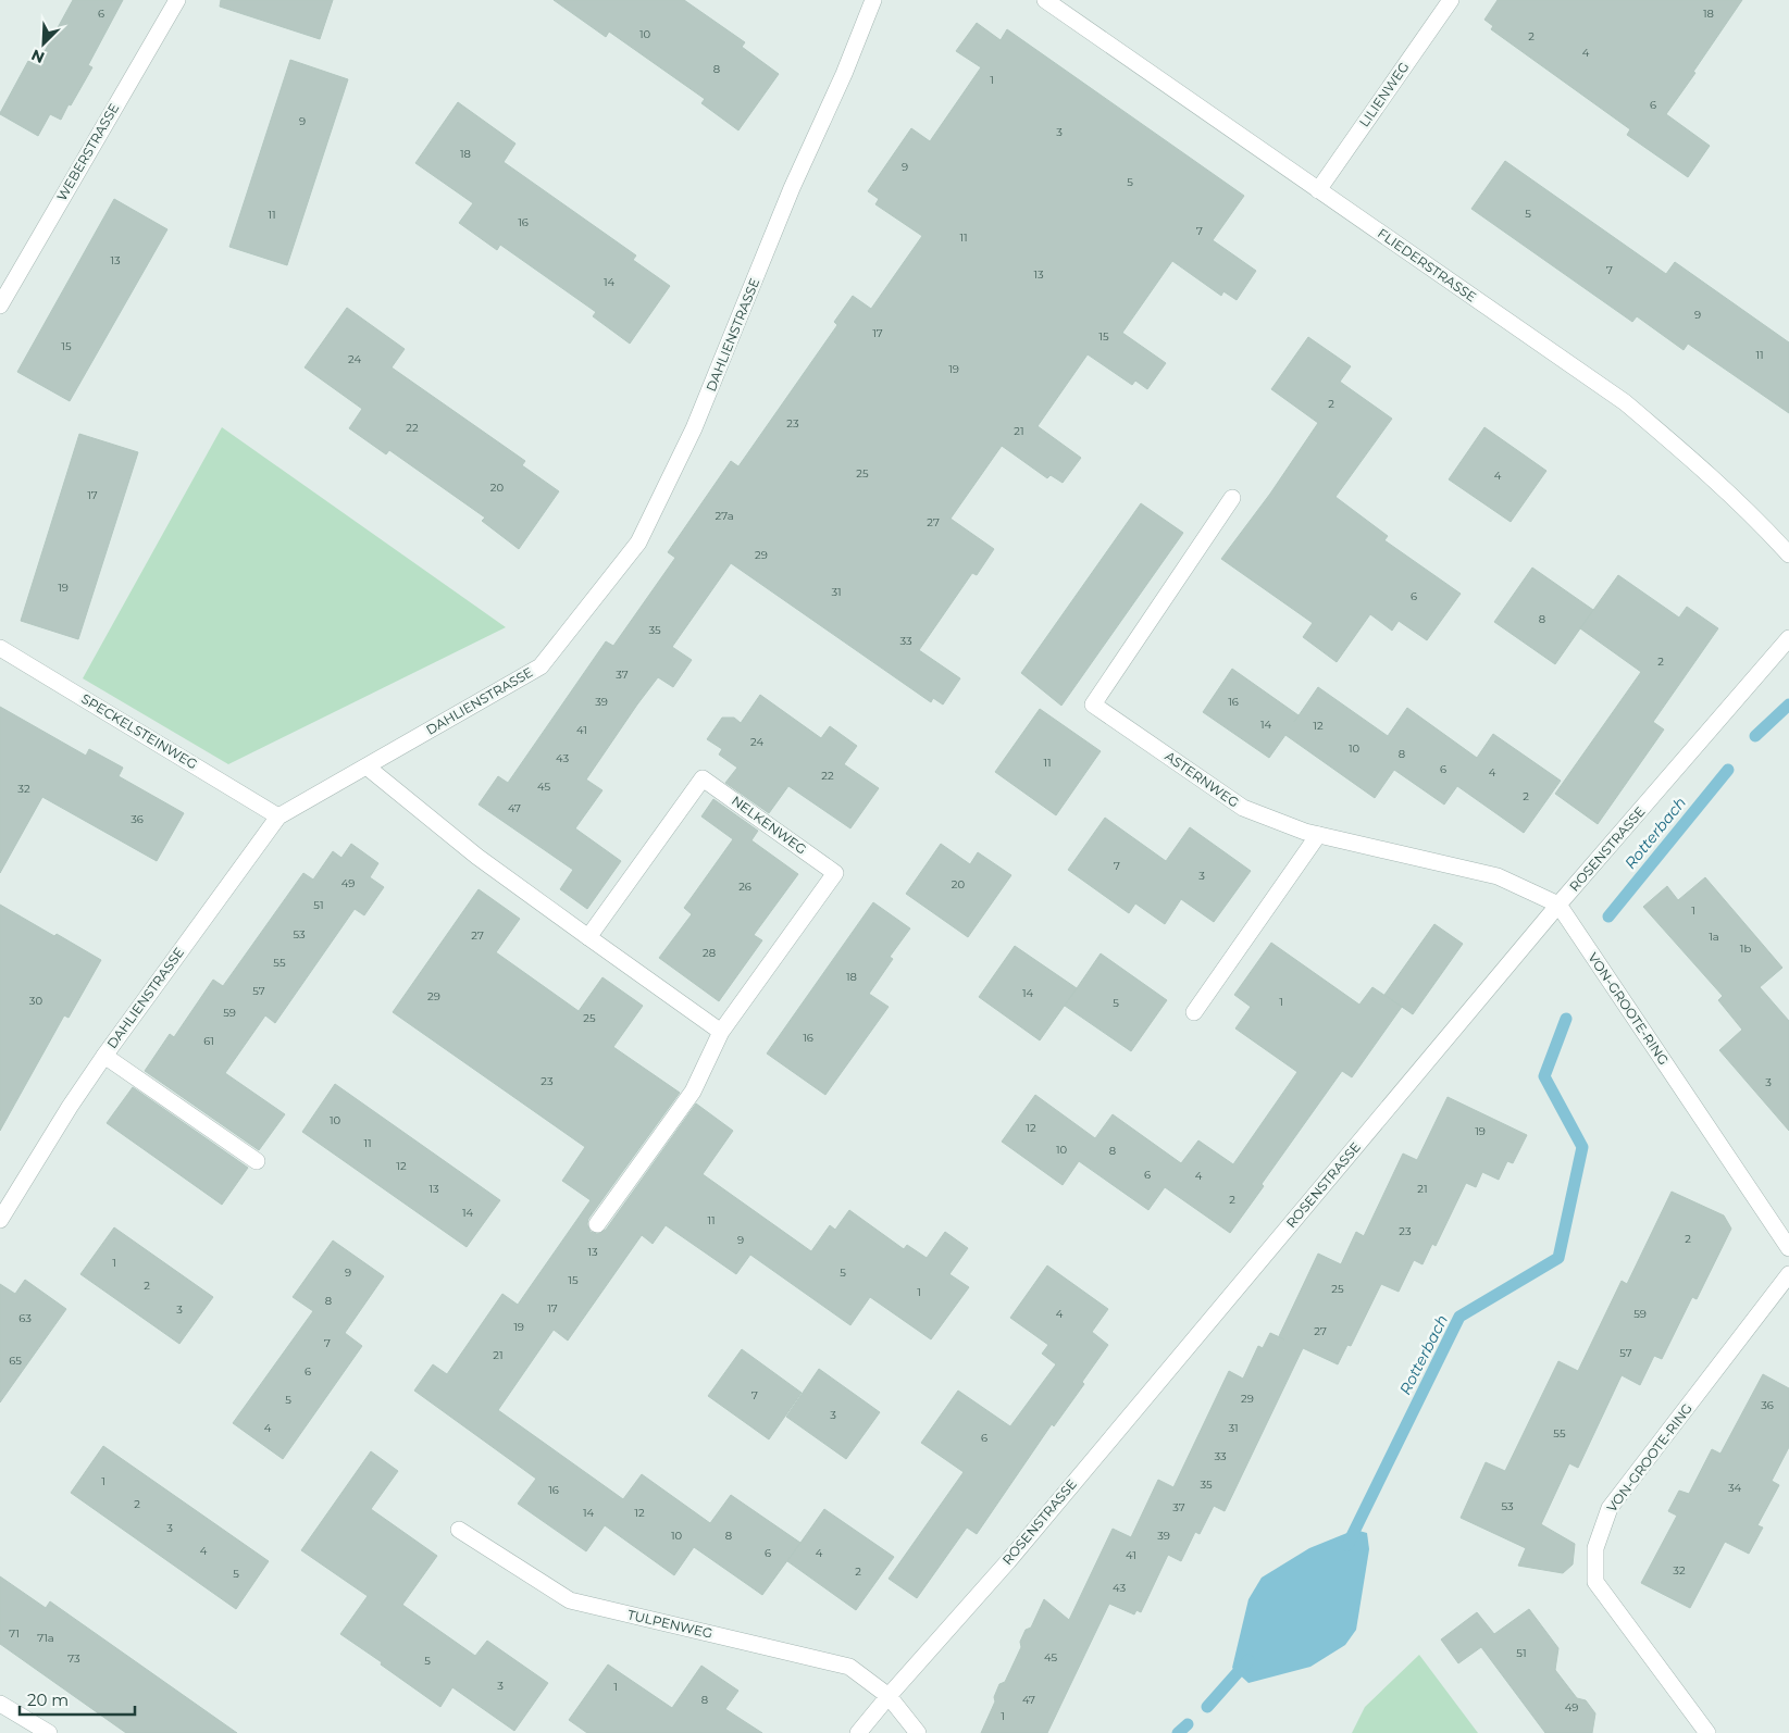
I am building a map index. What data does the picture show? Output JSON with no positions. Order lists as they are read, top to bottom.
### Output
{
  "streets": {
    "street": [
      "LILIENWEG",
      "WEBERSTRASSE",
      "FLIEDERSTRASSE",
      "DAHLIENSTRASSE",
      "SPECKELSTEINWEG",
      "ASTERNWEG",
      "NELKENWEG",
      "ROSENSTRASSE",
      "VON-GROOTE-RING",
      "TULPENWEG"
    ]
  },
  "crossings": [
    ["LILIENWEG", "FLIEDERSTRASSE"],
    ["DAHLIENSTRASSE", "SPECKELSTEINWEG"],
    ["ASTERNWEG", "ROSENSTRASSE"],
    ["ASTERNWEG", "VON-GROOTE-RING"],
    ["ROSENSTRASSE", "VON-GROOTE-RING"],
    ["ROSENSTRASSE", "TULPENWEG"]
  ],
  "water": ["Rotterbach"],
  "house_numbers": [
    "6",
    "18",
    "10",
    "2",
    "4",
    "8",
    "1",
    "6",
    "9",
    "3",
    "18",
    "9",
    "5",
    "5",
    "11",
    "16",
    "7",
    "11",
    "13",
    "7",
    "13",
    "14",
    "9",
    "17",
    "15",
    "15",
    "11",
    "24",
    "19",
    "2",
    "23",
    "22",
    "21",
    "25",
    "4",
    "20",
    "17",
    "27a",
    "27",
    "29",
    "19",
    "31",
    "6",
    "8",
    "35",
    "33",
    "2",
    "37",
    "39",
    "16",
    "14",
    "12",
    "41",
    "24",
    "10",
    "8",
    "43",
    "11",
    "6",
    "4",
    "22",
    "45",
    "32",
    "2",
    "47",
    "36",
    "7",
    "3",
    "49",
    "20",
    "26",
    "51",
    "1",
    "53",
    "27",
    "1a",
    "1b",
    "28",
    "55",
    "18",
    "57",
    "14",
    "29",
    "30",
    "1",
    "5",
    "59",
    "25",
    "16",
    "61",
    "23",
    "3",
    "10",
    "12",
    "19",
    "11",
    "10",
    "8",
    "12",
    "6",
    "4",
    "13",
    "21",
    "2",
    "14",
    "11",
    "23",
    "2",
    "9",
    "13",
    "1",
    "9",
    "5",
    "15",
    "2",
    "25",
    "1",
    "8",
    "17",
    "3",
    "4",
    "59",
    "63",
    "19",
    "27",
    "7",
    "57",
    "21",
    "65",
    "6",
    "7",
    "29",
    "5",
    "36",
    "3",
    "4",
    "31",
    "55",
    "6",
    "33",
    "1",
    "35",
    "34",
    "16",
    "2",
    "53",
    "37",
    "14",
    "12",
    "3",
    "10",
    "8",
    "39",
    "4",
    "6",
    "4",
    "41",
    "32",
    "2",
    "5",
    "43",
    "71",
    "71a",
    "51",
    "45",
    "73",
    "5",
    "3",
    "1",
    "8",
    "47",
    "49",
    "1"
  ],
  "scale_bar": "20 m",
  "north": "bottom left"
}
